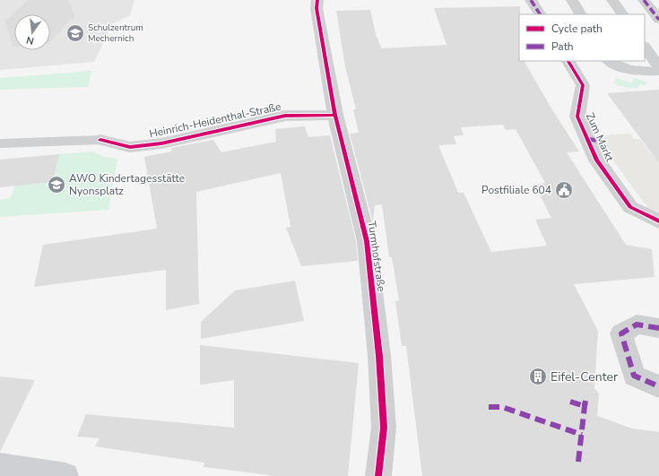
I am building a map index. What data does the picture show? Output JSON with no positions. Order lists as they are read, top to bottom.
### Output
{
  "streets": {
    "street": ["Heinrich-Heidenthal-Straße", "Zum Markt", "Turmhofstraße"]
  },
  "crossings": [
    ["Heinrich-Heidenthal-Straße", "Turmhofstraße"]
  ],
  "places": {
    "school or university": ["Schulzentrum Mechernich", "AWO Kindertagesstätte Nyonsplatz"],
    "public building": ["Postfiliale 604"],
    "building": ["Eifel-Center"]
  },
  "legend": ["Cycle path", "Path"],
  "north": "bottom"
}
